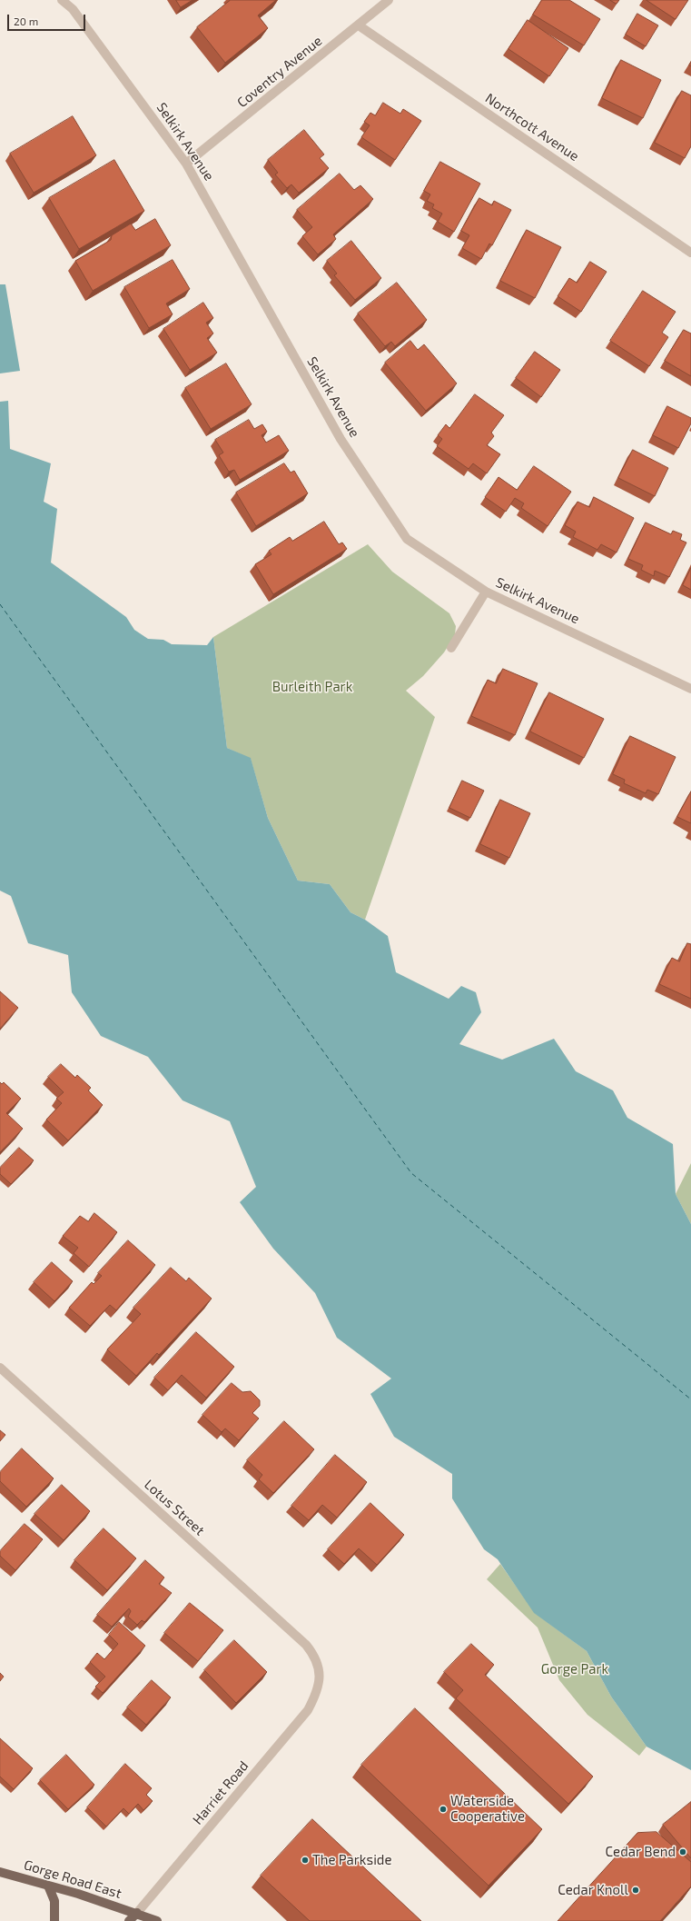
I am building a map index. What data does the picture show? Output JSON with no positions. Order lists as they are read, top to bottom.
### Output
{
  "streets": {
    "main road": ["Harriet Road", "Gorge Road East"],
    "street": [
      "Coventry Avenue",
      "Northcott Avenue",
      "Selkirk Avenue",
      "Lotus Street"
    ]
  },
  "crossings": [
    ["Coventry Avenue", "Northcott Avenue"],
    ["Coventry Avenue", "Selkirk Avenue"],
    ["Lotus Street", "Harriet Road"],
    ["Harriet Road", "Gorge Road East"]
  ],
  "parks": ["Burleith Park", "Gorge Park"],
  "places": [
    "Waterside Cooperative",
    "Cedar Bend",
    "The Parkside",
    "Cedar Knoll"
  ],
  "scale_bar": "20 m"
}
